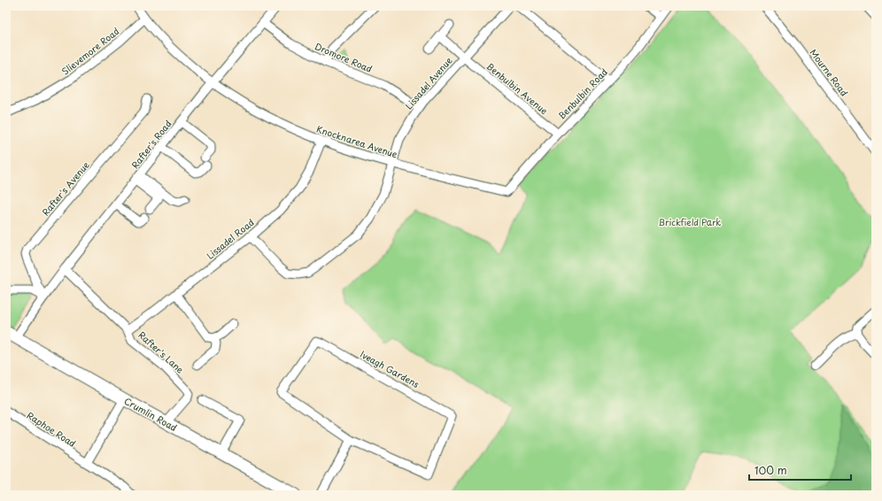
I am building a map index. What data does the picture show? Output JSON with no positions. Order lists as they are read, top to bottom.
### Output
{
  "streets": {
    "main road": ["Crumlin Road"],
    "street": [
      "Slievemore Road",
      "Dromore Road",
      "Mourne Road",
      "Lissadel Avenue",
      "Benbulbin Avenue",
      "Benbulbin Road",
      "Knocknarea Avenue",
      "Rafter's Road",
      "Rafter's Avenue",
      "Lissadel Road",
      "Rafter's Lane",
      "Iveagh Gardens",
      "Raphoe Road"
    ]
  },
  "crossings": [
    ["Slievemore Road", "Knocknarea Avenue"],
    ["Dromore Road", "Lissadel Avenue"],
    ["Dromore Road", "Rafter's Road"],
    ["Lissadel Avenue", "Benbulbin Avenue"],
    ["Lissadel Avenue", "Knocknarea Avenue"],
    ["Lissadel Avenue", "Lissadel Road"],
    ["Benbulbin Avenue", "Benbulbin Road"],
    ["Benbulbin Road", "Knocknarea Avenue"],
    ["Knocknarea Avenue", "Rafter's Road"],
    ["Knocknarea Avenue", "Lissadel Road"],
    ["Rafter's Road", "Rafter's Avenue"],
    ["Rafter's Road", "Rafter's Lane"],
    ["Rafter's Road", "Crumlin Road"],
    ["Lissadel Road", "Rafter's Lane"],
    ["Rafter's Lane", "Crumlin Road"]
  ],
  "parks": ["Brickfield Park"],
  "scale_bar": "100 m"
}
